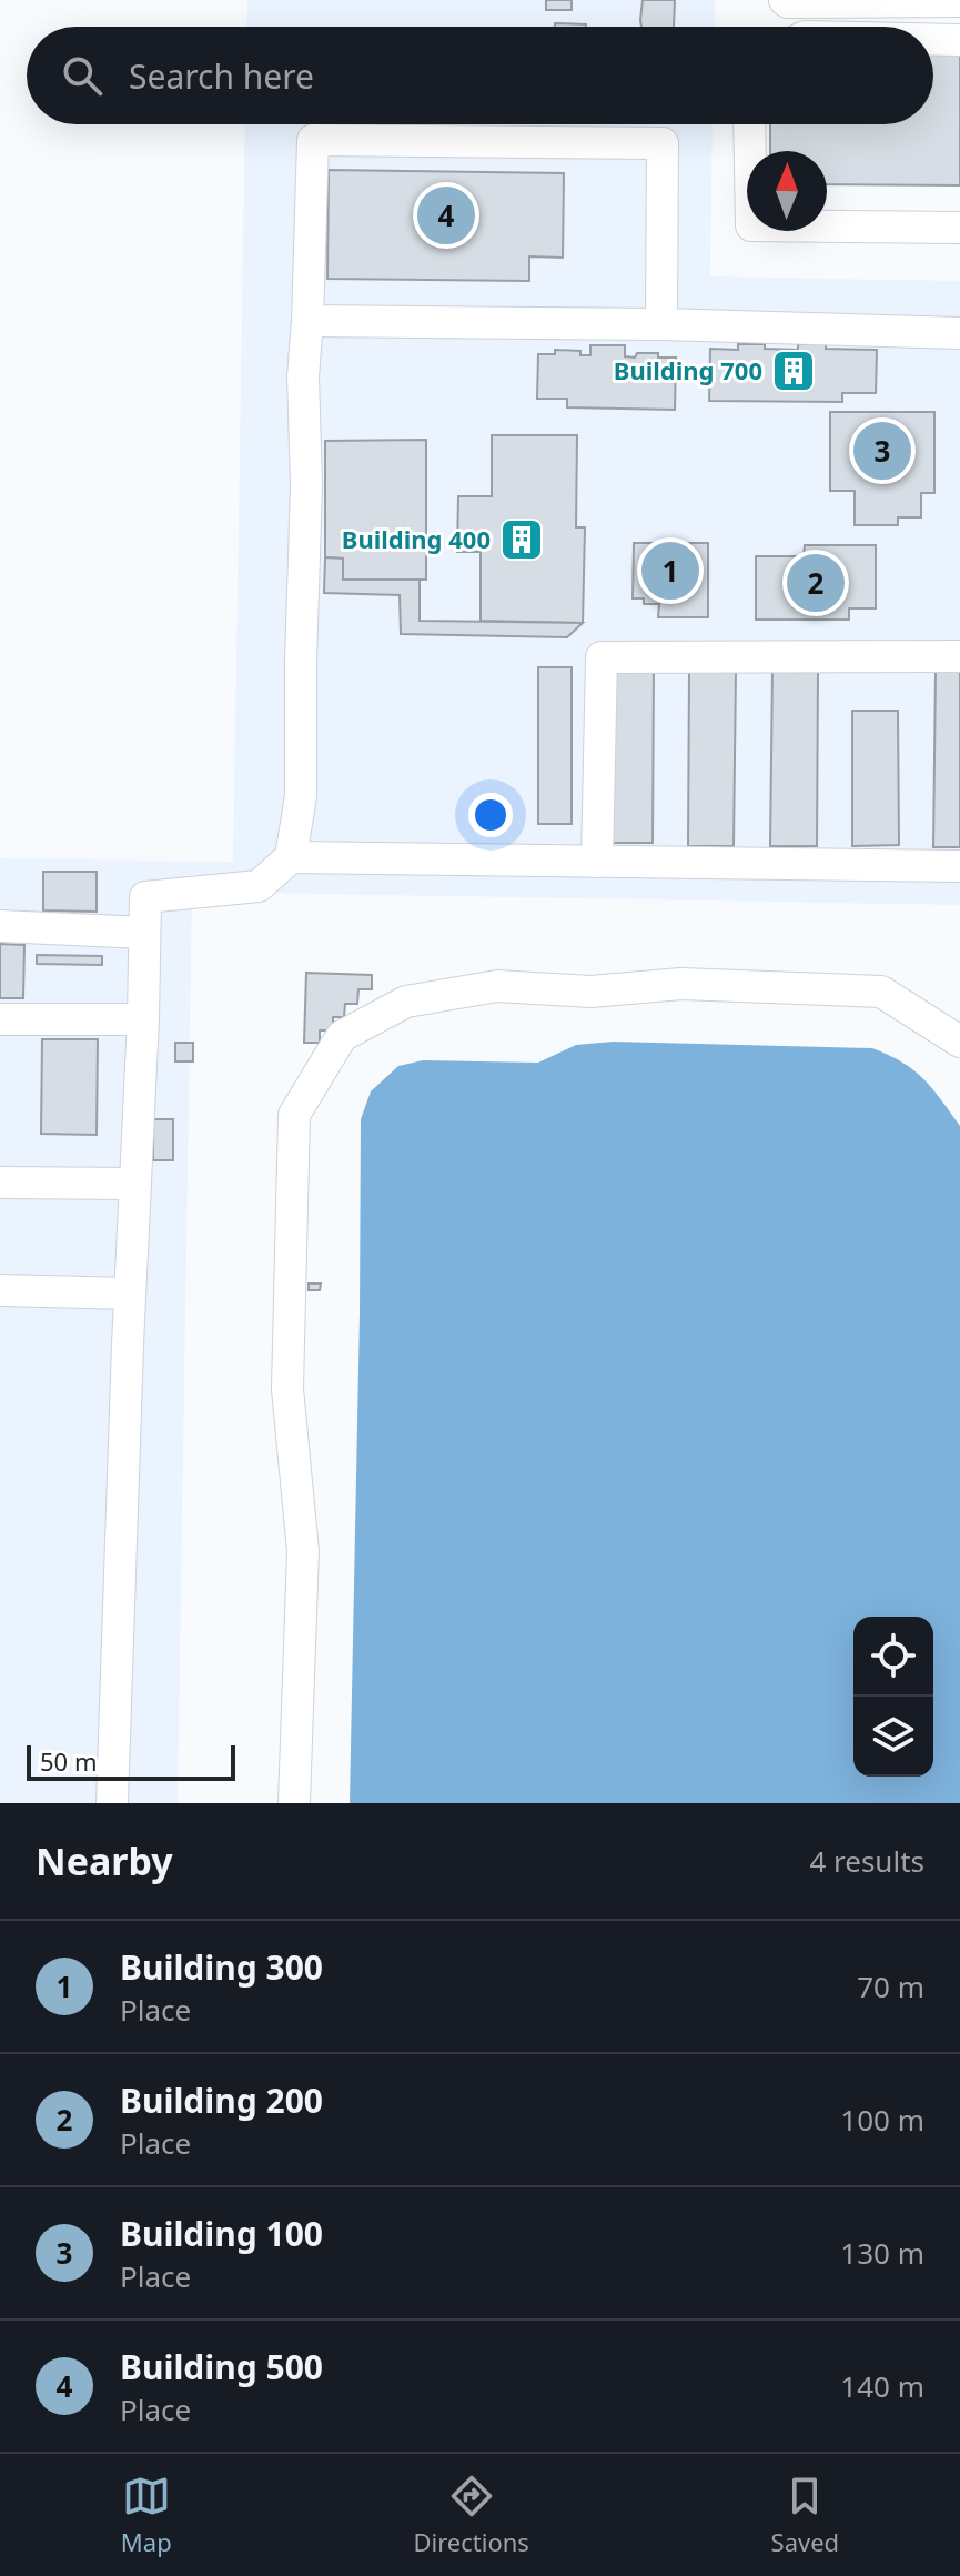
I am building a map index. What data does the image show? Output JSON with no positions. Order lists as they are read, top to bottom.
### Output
{
  "places": {
    "building": ["Building 700", "Building 400"]
  },
  "scale_bar": "50 m",
  "north": "top",
  "page": {
    "search": "Search here",
    "pins": [
      "4",
      "3",
      "1",
      "2"
    ],
    "scale": "50 m",
    "heading": ["Nearby", "4 results"],
    "list": [
      {
        "mark": "1",
        "name": "Building 300",
        "note": "Place",
        "value": "70 m"
      },
      {
        "mark": "2",
        "name": "Building 200",
        "note": "Place",
        "value": "100 m"
      },
      {
        "mark": "3",
        "name": "Building 100",
        "note": "Place",
        "value": "130 m"
      },
      {
        "mark": "4",
        "name": "Building 500",
        "note": "Place",
        "value": "140 m"
      }
    ],
    "nav": ["Map", "Directions", "Saved"]
  }
}
